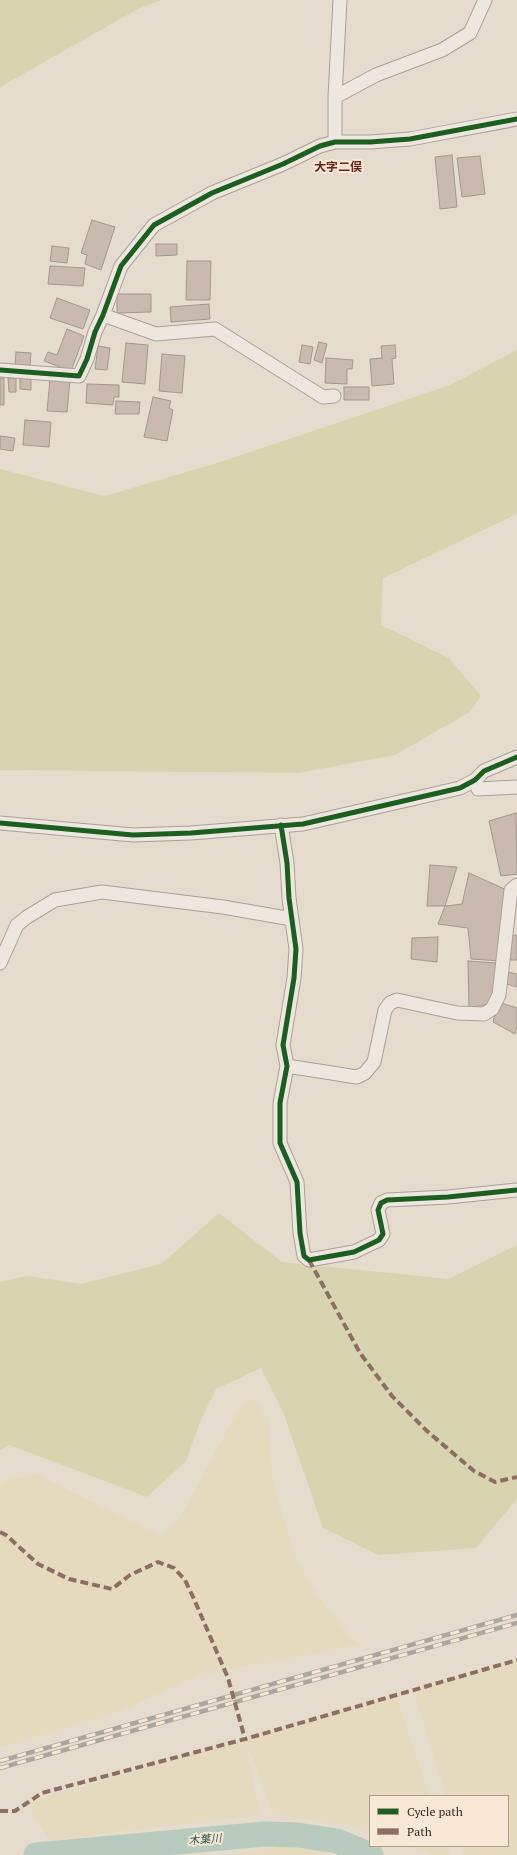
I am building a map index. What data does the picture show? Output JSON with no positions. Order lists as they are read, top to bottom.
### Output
{
  "districts": ["大字二俣"],
  "water": ["木葉川"],
  "legend": ["Cycle path", "Path"]
}
